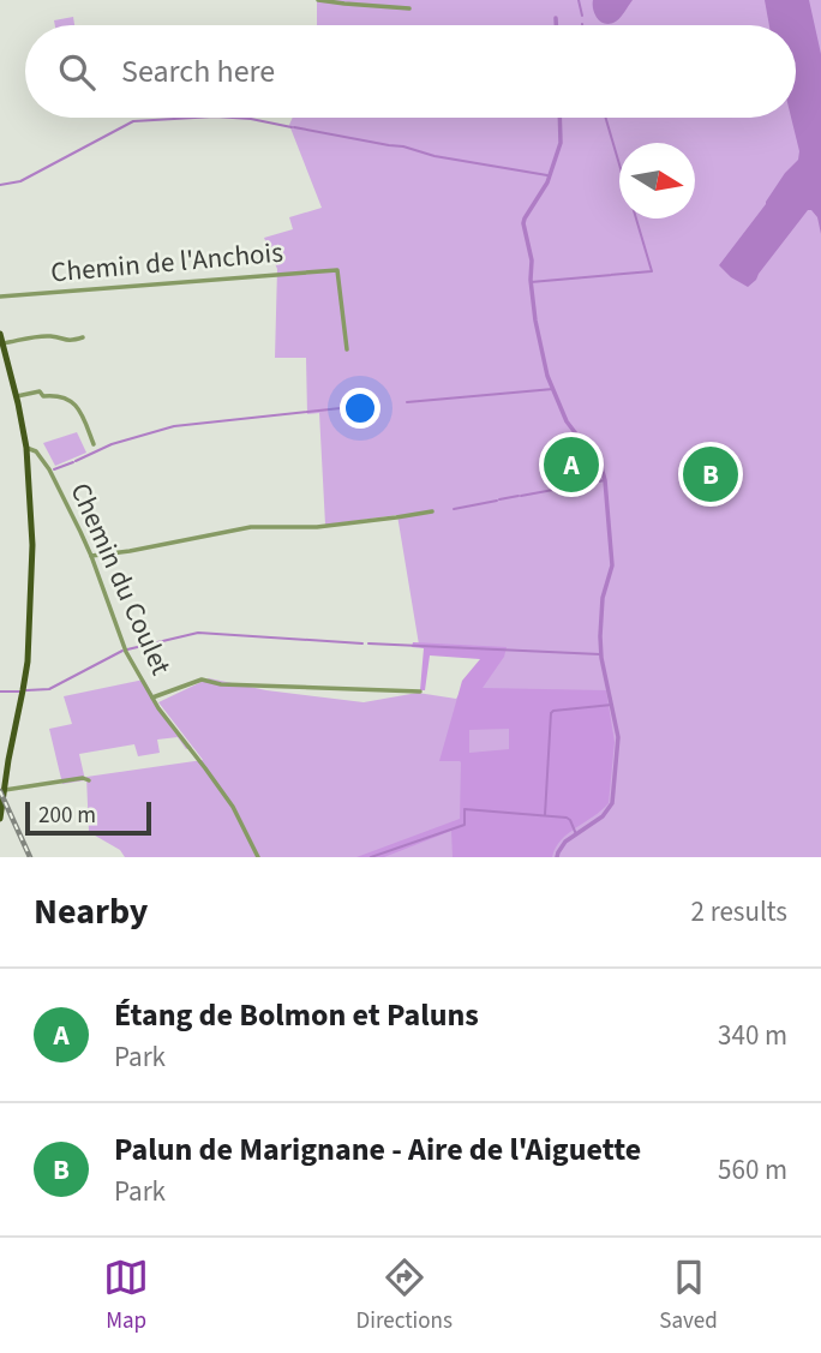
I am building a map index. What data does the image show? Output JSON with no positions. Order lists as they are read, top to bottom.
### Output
{
  "streets": {
    "street": ["Chemin de l'Anchois", "Chemin du Coulet"]
  },
  "scale_bar": "200 m",
  "north": "right",
  "page": {
    "search": "Search here",
    "pins": ["A", "B"],
    "scale": "200 m",
    "heading": ["Nearby", "2 results"],
    "list": [
      {
        "mark": "A",
        "name": "Étang de Bolmon et Paluns",
        "note": "Park",
        "value": "340 m"
      },
      {
        "mark": "B",
        "name": "Palun de Marignane - Aire de l'Aiguette",
        "note": "Park",
        "value": "560 m"
      }
    ],
    "nav": ["Map", "Directions", "Saved"]
  }
}
